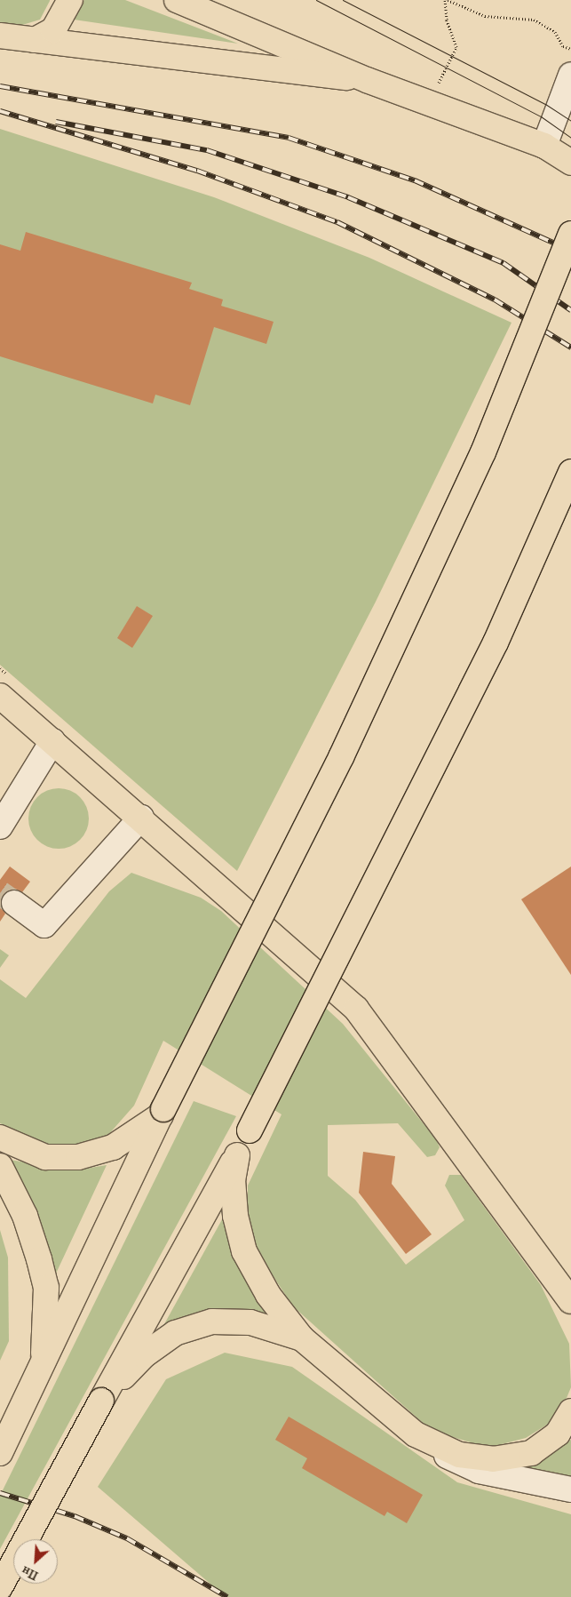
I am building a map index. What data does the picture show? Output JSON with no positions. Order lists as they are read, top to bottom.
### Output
{
  "north": "bottom left"
}
